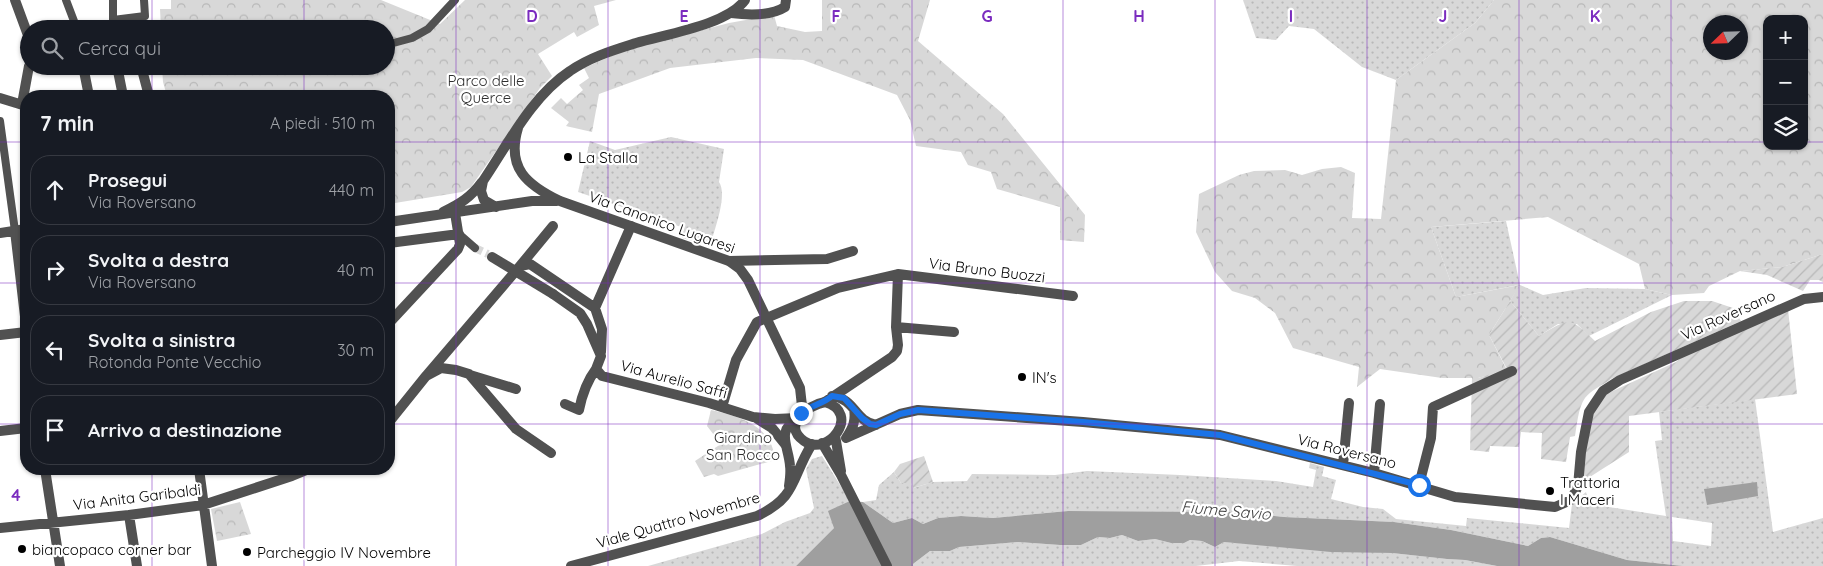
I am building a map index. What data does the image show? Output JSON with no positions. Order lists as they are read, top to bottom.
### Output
{
  "streets": {
    "street": [
      "Via Canonico Lugaresi",
      "Via Bruno Buozzi",
      "Via Roversano",
      "Via Aurelio Saffi",
      "Via Anita Garibaldi",
      "Viale Quattro Novembre"
    ]
  },
  "crossings": [
    ["Via Roversano", "Via Aurelio Saffi"],
    ["Via Roversano", "Viale Quattro Novembre"],
    ["Via Aurelio Saffi", "Viale Quattro Novembre"]
  ],
  "water": ["Fiume Savio"],
  "parks": ["Parco delle Querce", "Giardino San Rocco"],
  "places": [
    "La Stalla",
    "IN's",
    "Trattoria I Maceri",
    "biancopaco corner bar",
    "Parcheggio IV Novembre"
  ],
  "north": "bottom left",
  "page": {
    "map_buttons": ["+", "−"],
    "search": "Cerca qui",
    "heading": ["7 min", "A piedi · 510 m"],
    "list": [
      ["Prosegui", "Via Roversano", "440 m"],
      ["Svolta a destra", "Via Roversano", "40 m"],
      ["Svolta a sinistra", "Rotonda Ponte Vecchio", "30 m"],
      "Arrivo a destinazione"
    ]
  },
  "grid": {
    "columns": [
      "D",
      "E",
      "F",
      "G",
      "H",
      "I",
      "J",
      "K"
    ],
    "rows": ["4"]
  }
}
